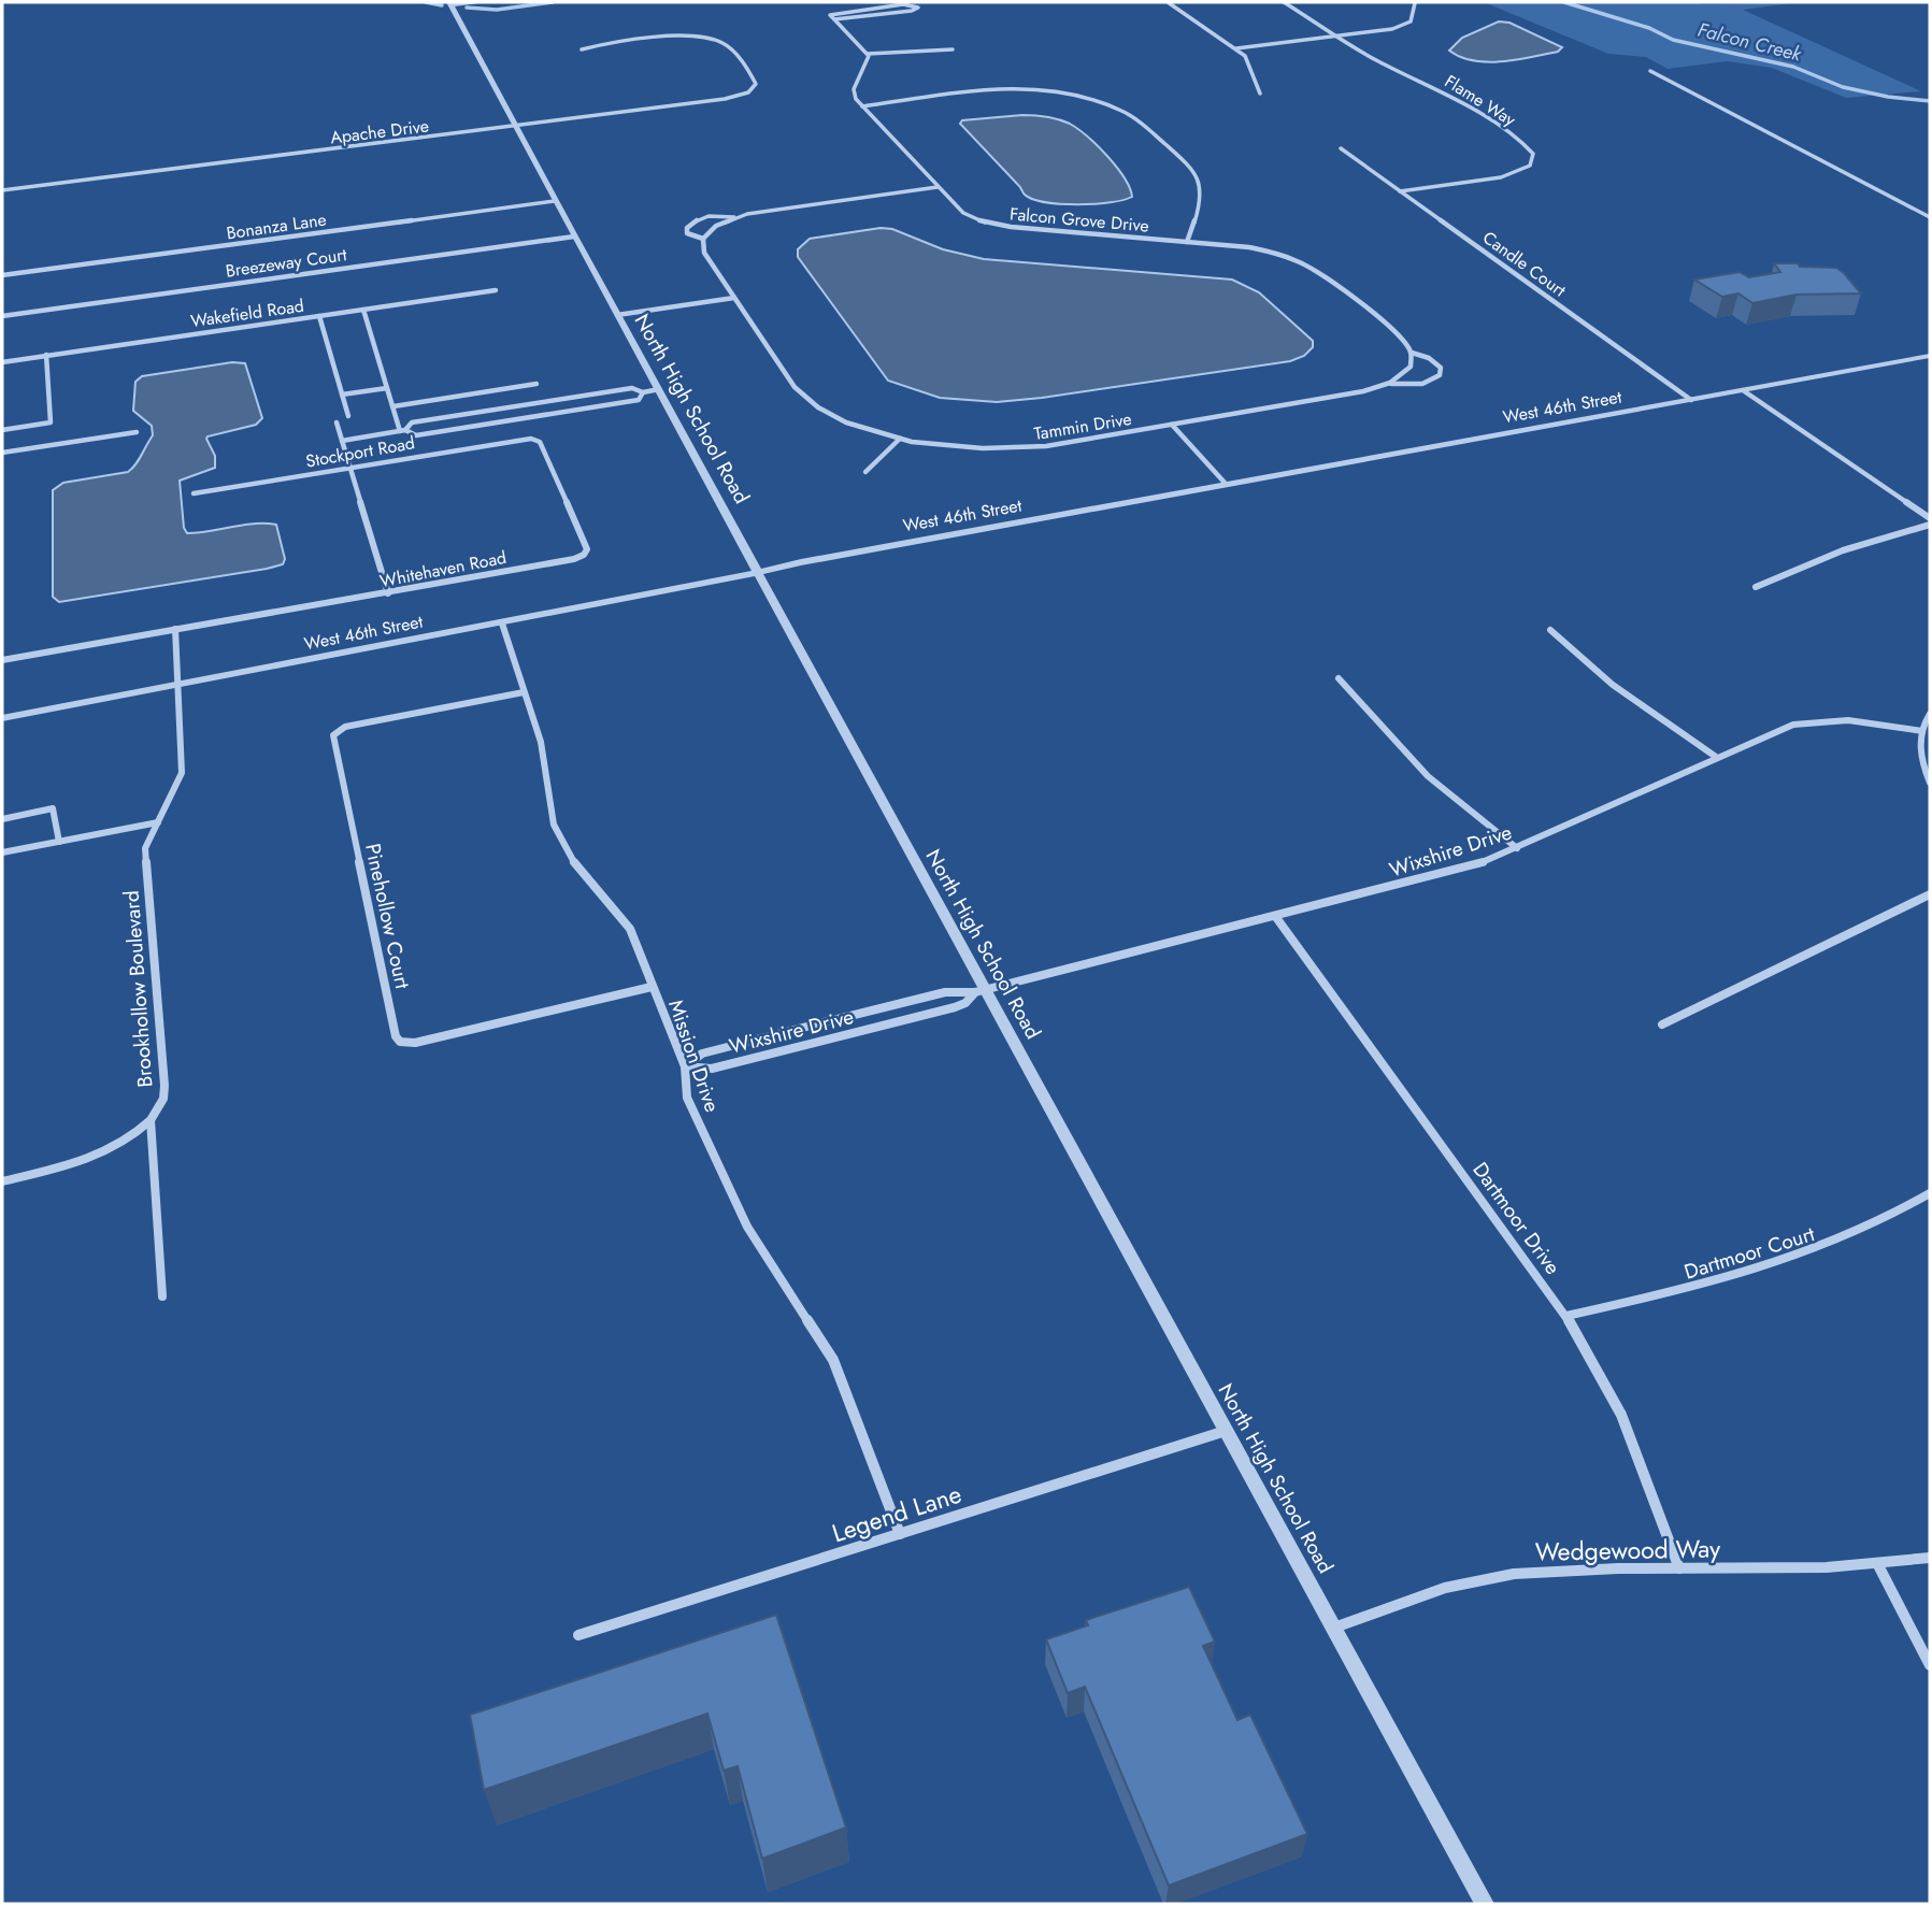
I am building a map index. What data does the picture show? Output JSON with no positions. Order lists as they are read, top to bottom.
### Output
{
  "streets": {
    "street": [
      "Flame Way",
      "Apache Drive",
      "Falcon Grove Drive",
      "Bonanza Lane",
      "Breezeway Court",
      "Candle Court",
      "Wakefield Road",
      "West 46th Street",
      "North High School Road",
      "Tammin Drive",
      "Stockport Road",
      "Whitehaven Road",
      "Wixshire Drive",
      "Pinehollow Court",
      "Brookhollow Boulevard",
      "Mission Drive",
      "Dartmoor Drive",
      "Dartmoor Court",
      "Legend Lane",
      "Wedgewood Way"
    ]
  },
  "crossings": [
    ["Flame Way", "Candle Court"],
    ["Apache Drive", "North High School Road"],
    ["Falcon Grove Drive", "Tammin Drive"],
    ["Bonanza Lane", "North High School Road"],
    ["Breezeway Court", "North High School Road"],
    ["Candle Court", "West 46th Street"],
    ["West 46th Street", "North High School Road"],
    ["West 46th Street", "Brookhollow Boulevard"],
    ["West 46th Street", "Mission Drive"],
    ["North High School Road", "Wixshire Drive"],
    ["North High School Road", "Legend Lane"],
    ["North High School Road", "Wedgewood Way"],
    ["Stockport Road", "Whitehaven Road"],
    ["Wixshire Drive", "Mission Drive"],
    ["Wixshire Drive", "Dartmoor Drive"],
    ["Pinehollow Court", "Mission Drive"],
    ["Mission Drive", "Legend Lane"],
    ["Dartmoor Drive", "Dartmoor Court"],
    ["Dartmoor Drive", "Wedgewood Way"]
  ],
  "water": ["Falcon Creek"]
}
